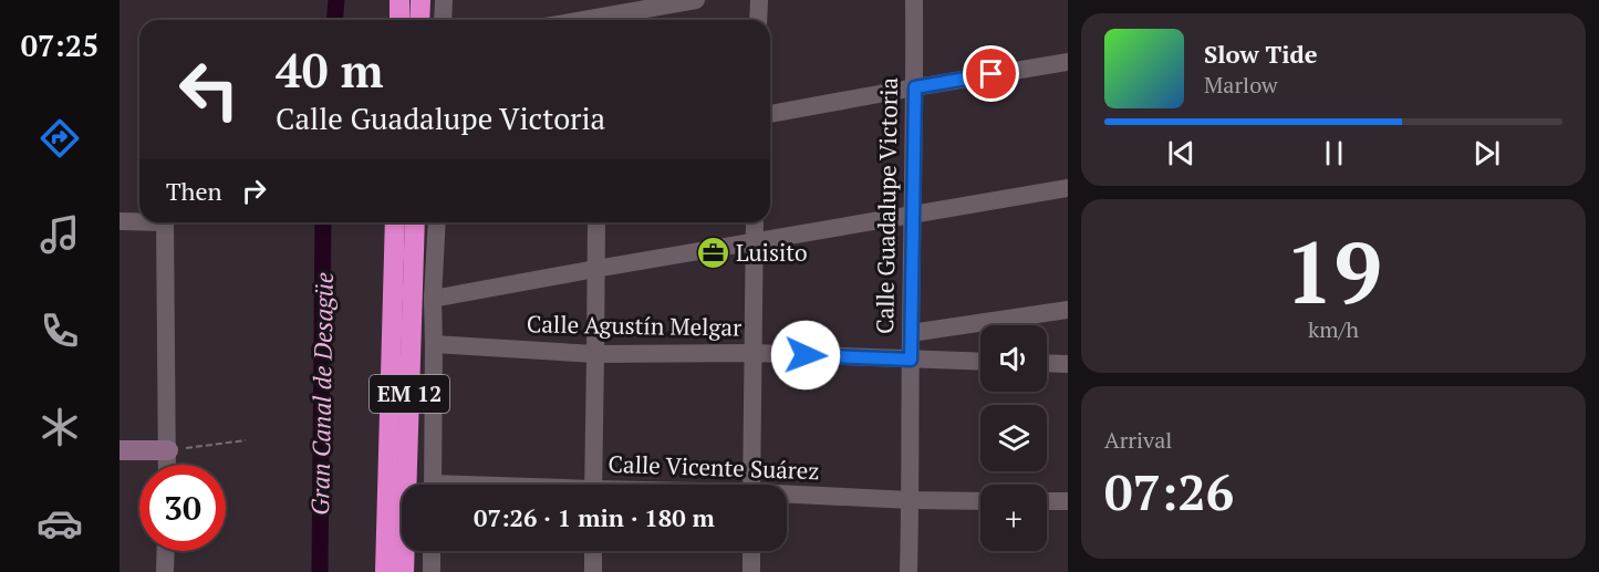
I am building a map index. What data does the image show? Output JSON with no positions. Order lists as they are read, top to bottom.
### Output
{
  "streets": {
    "highway": ["EM 12"],
    "street": ["Calle Guadalupe Victoria", "Calle Agustín Melgar", "Calle Vicente Suárez"]
  },
  "crossings": [
    ["Calle Guadalupe Victoria", "Calle Agustín Melgar"],
    ["Calle Guadalupe Victoria", "Calle Vicente Suárez"]
  ],
  "water": ["Gran Canal de Desagüe"],
  "places": {
    "office": ["Luisito"]
  },
  "page": {
    "tabs": "07:25",
    "turn": ["40 m", "Calle Guadalupe Victoria"],
    "song": ["Slow Tide", "Marlow"],
    "then": "Then",
    "tile": [
      ["19", "km/h"],
      ["Arrival", "07:26"]
    ],
    "map_buttons": "+",
    "limit": "30",
    "trip": "07:26 · 1 min · 180 m"
  }
}
